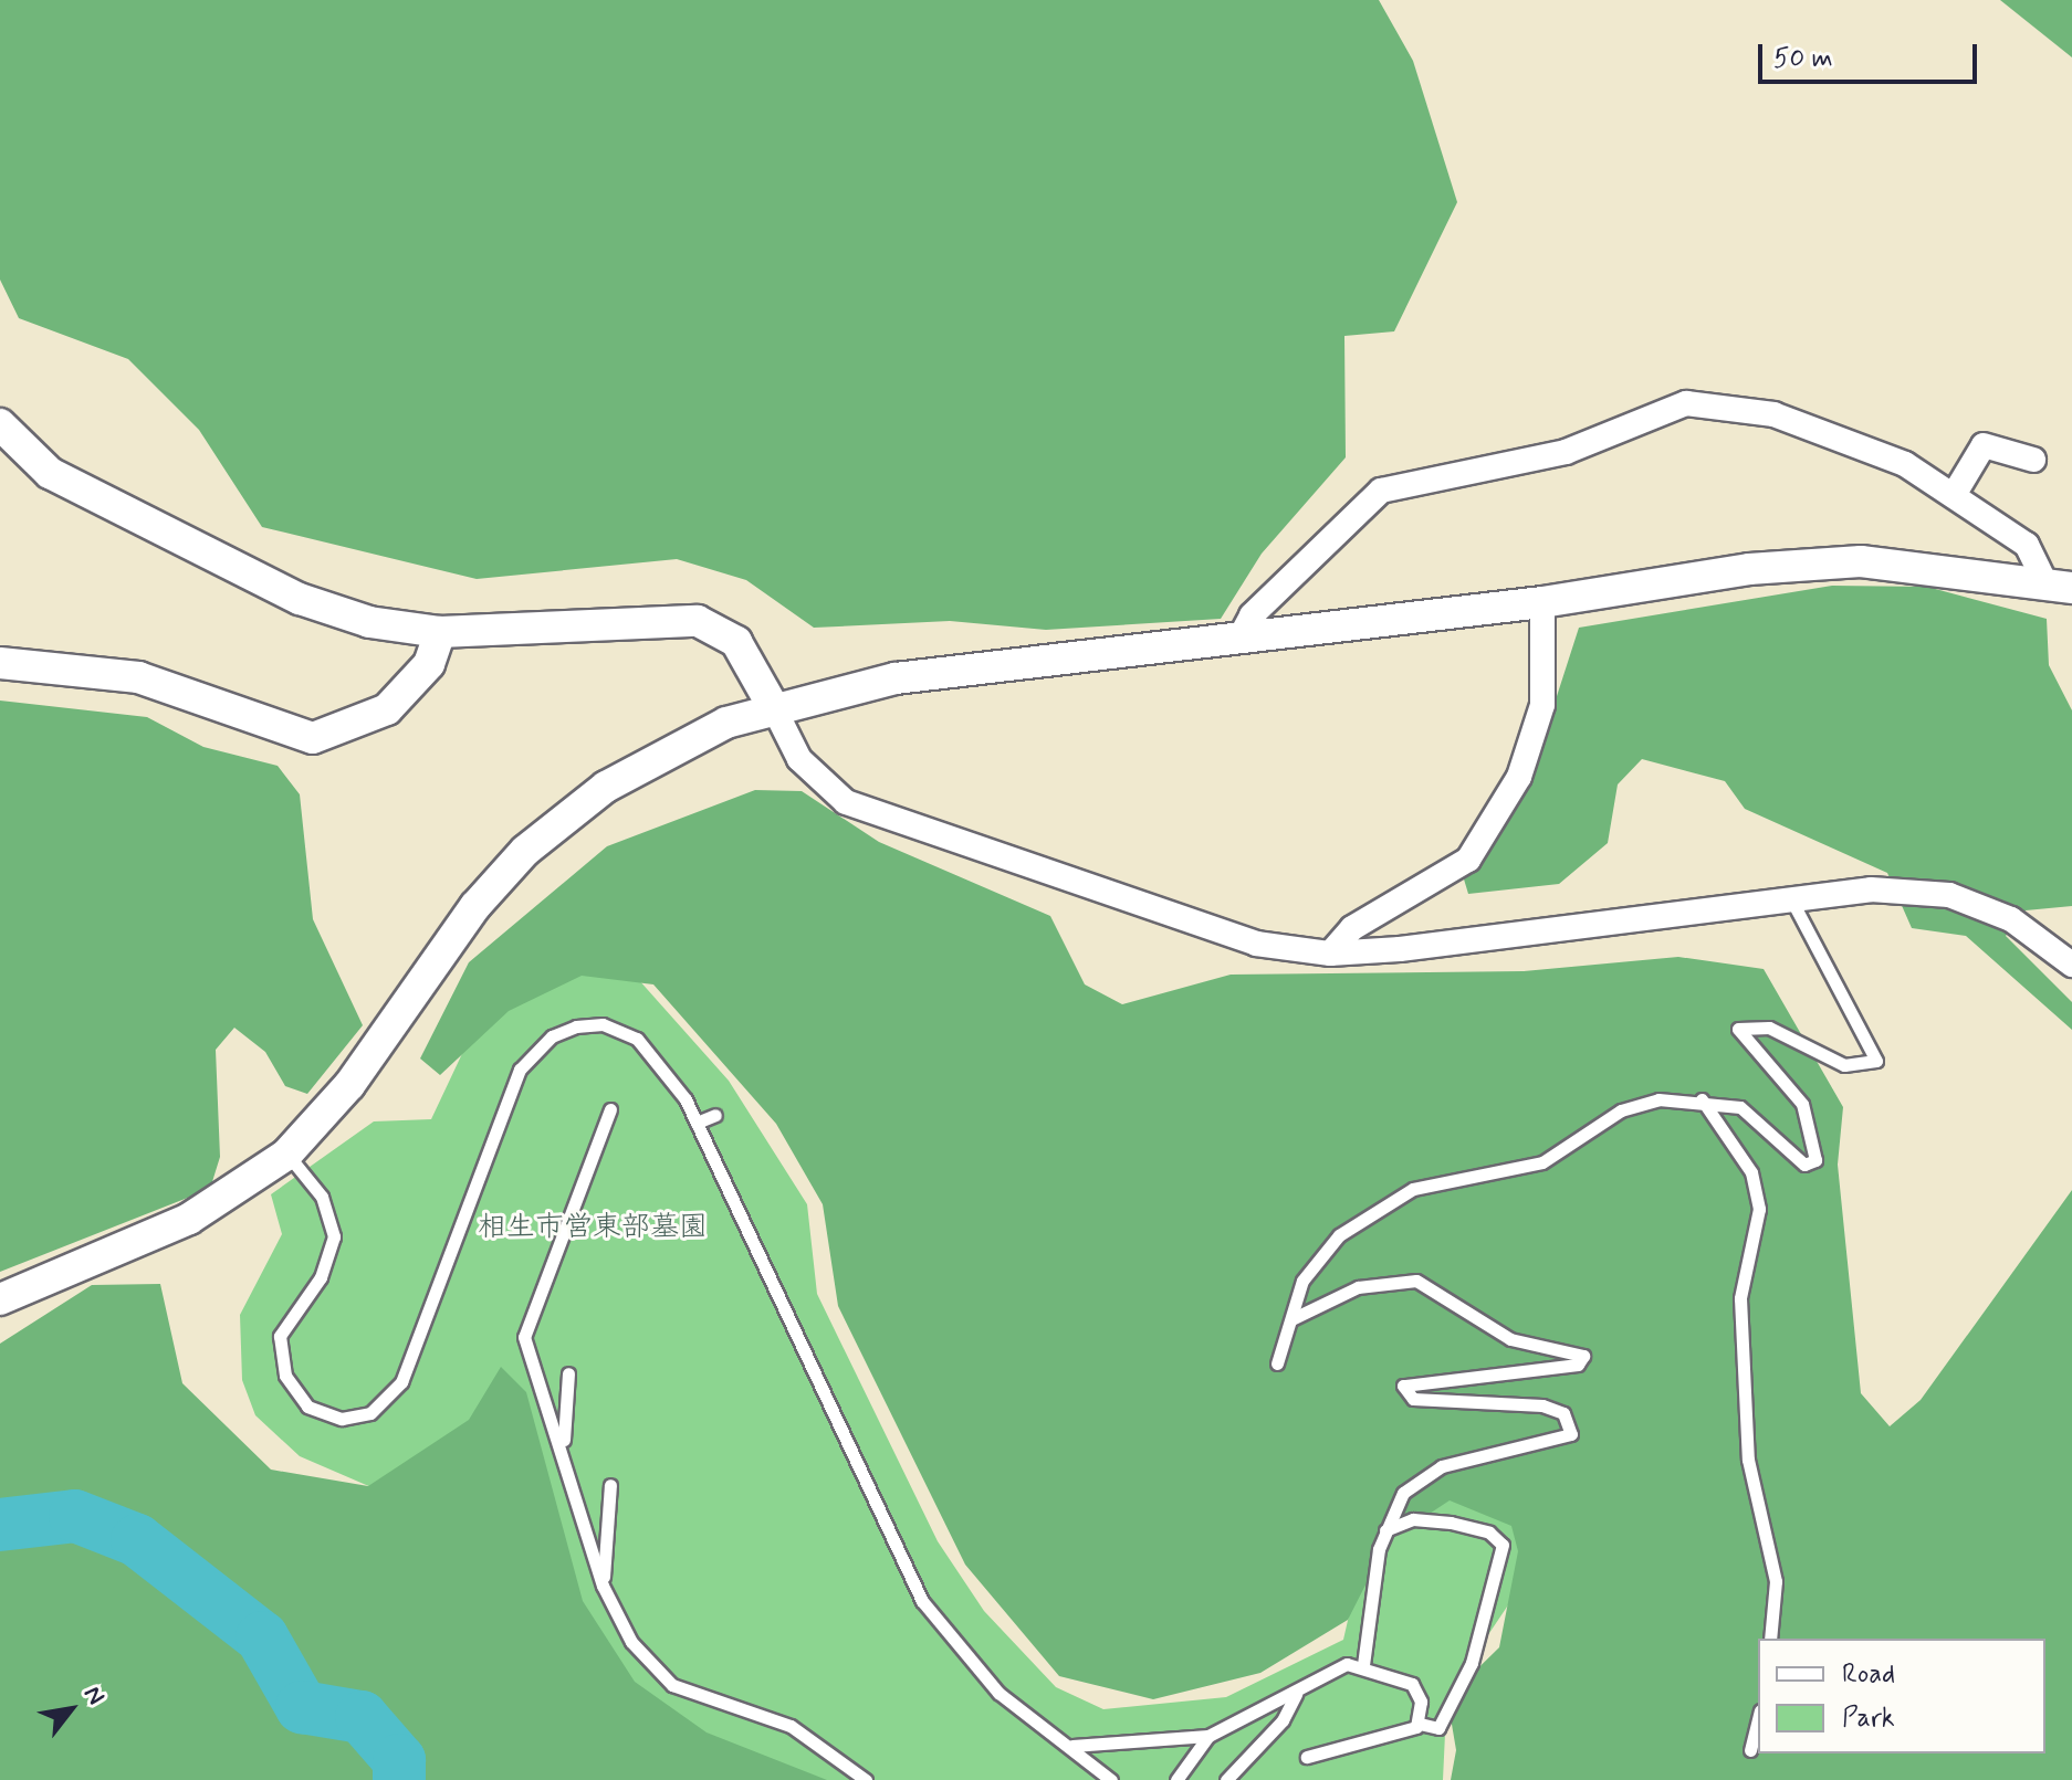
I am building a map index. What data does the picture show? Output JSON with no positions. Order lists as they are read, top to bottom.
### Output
{
  "parks": ["相生市営東部墓園"],
  "legend": ["Road", "Park"],
  "scale_bar": "50 m",
  "north": "top right"
}
